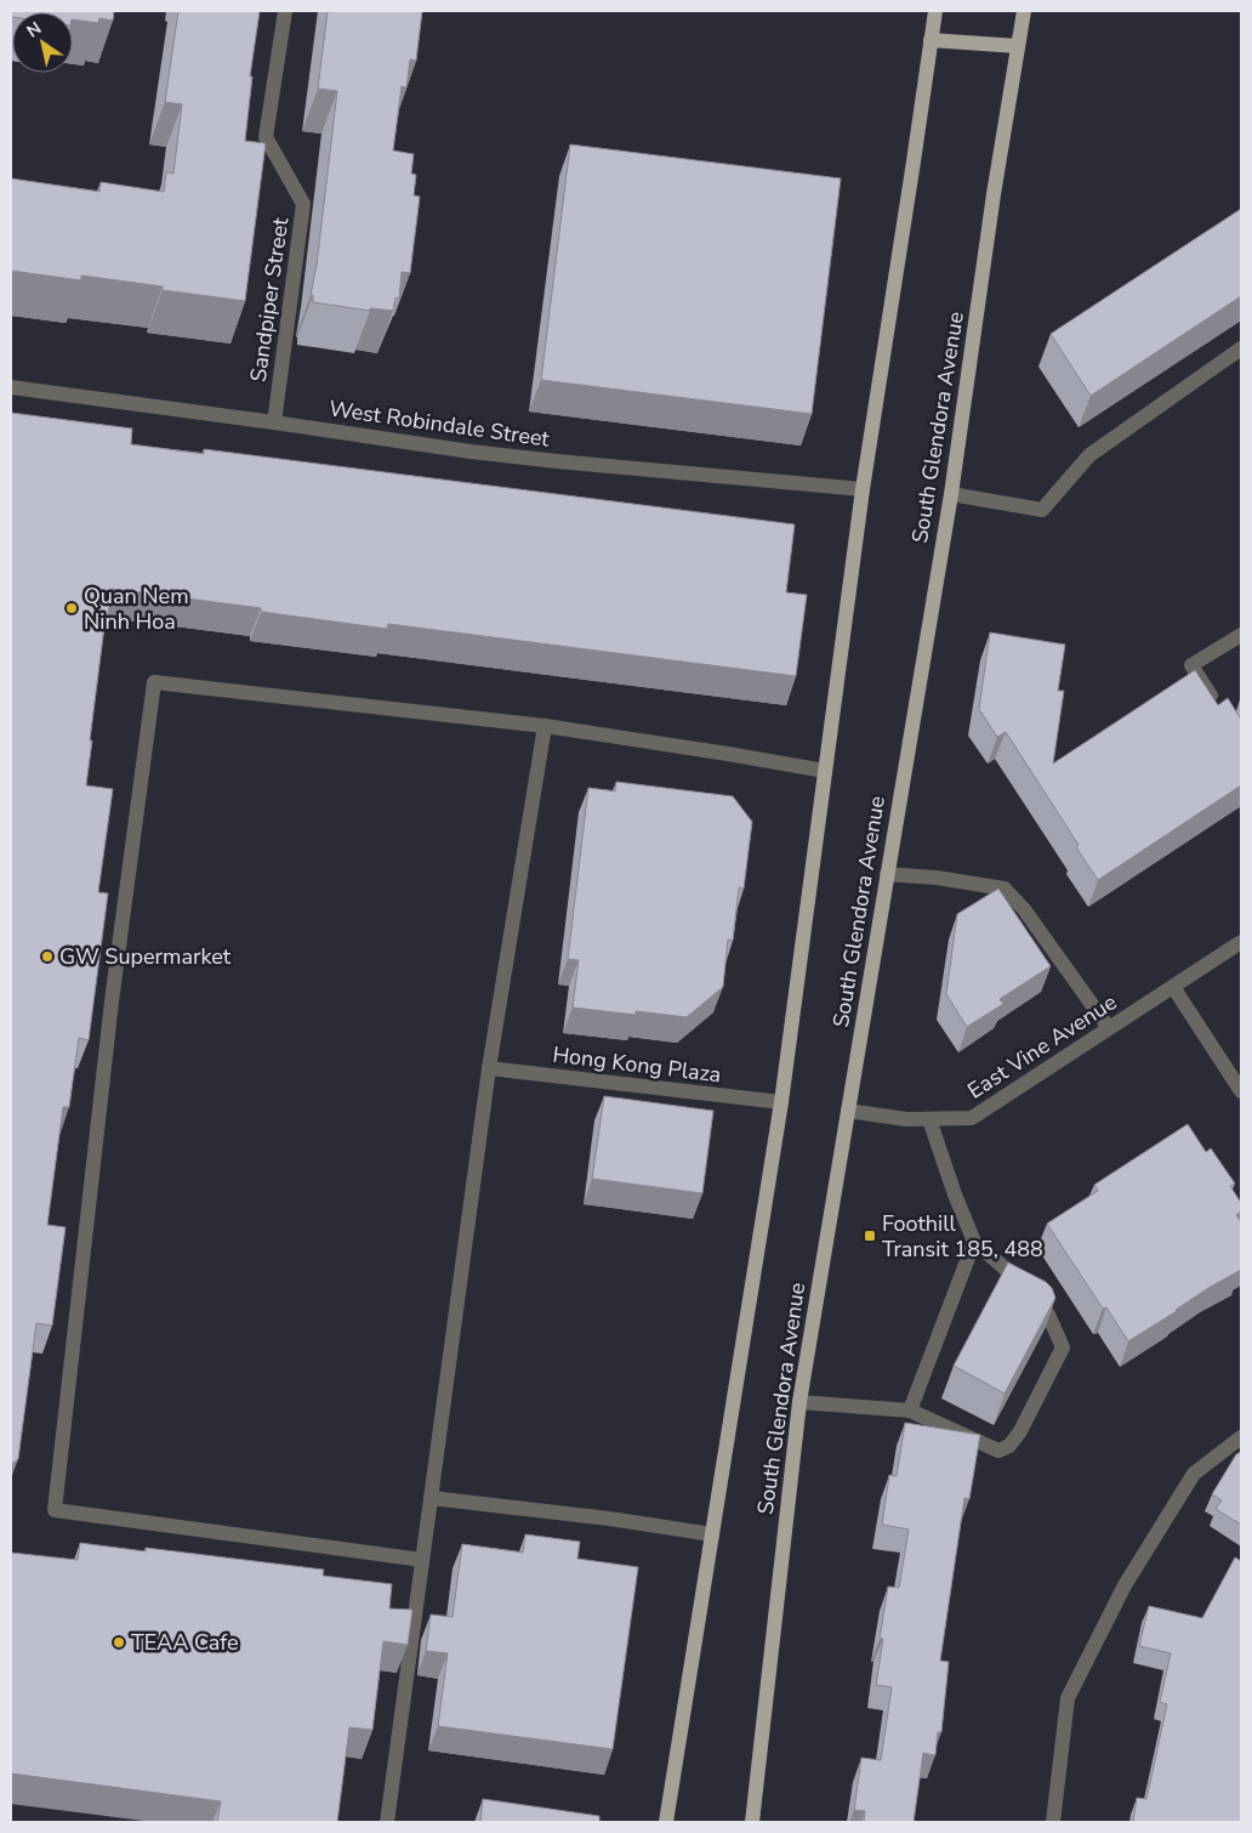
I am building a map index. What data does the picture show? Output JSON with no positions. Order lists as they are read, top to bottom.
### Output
{
  "streets": {
    "main road": ["South Glendora Avenue"],
    "street": [
      "Sandpiper Street",
      "West Robindale Street",
      "East Vine Avenue",
      "Hong Kong Plaza"
    ]
  },
  "crossings": [
    ["Sandpiper Street", "West Robindale Street"],
    ["South Glendora Avenue", "East Vine Avenue"]
  ],
  "places": {
    "other": ["Quan Nem Ninh Hoa", "GW Supermarket", "TEAA Cafe"],
    "transit": ["Foothill Transit 185, 488"]
  },
  "north": "top left"
}
